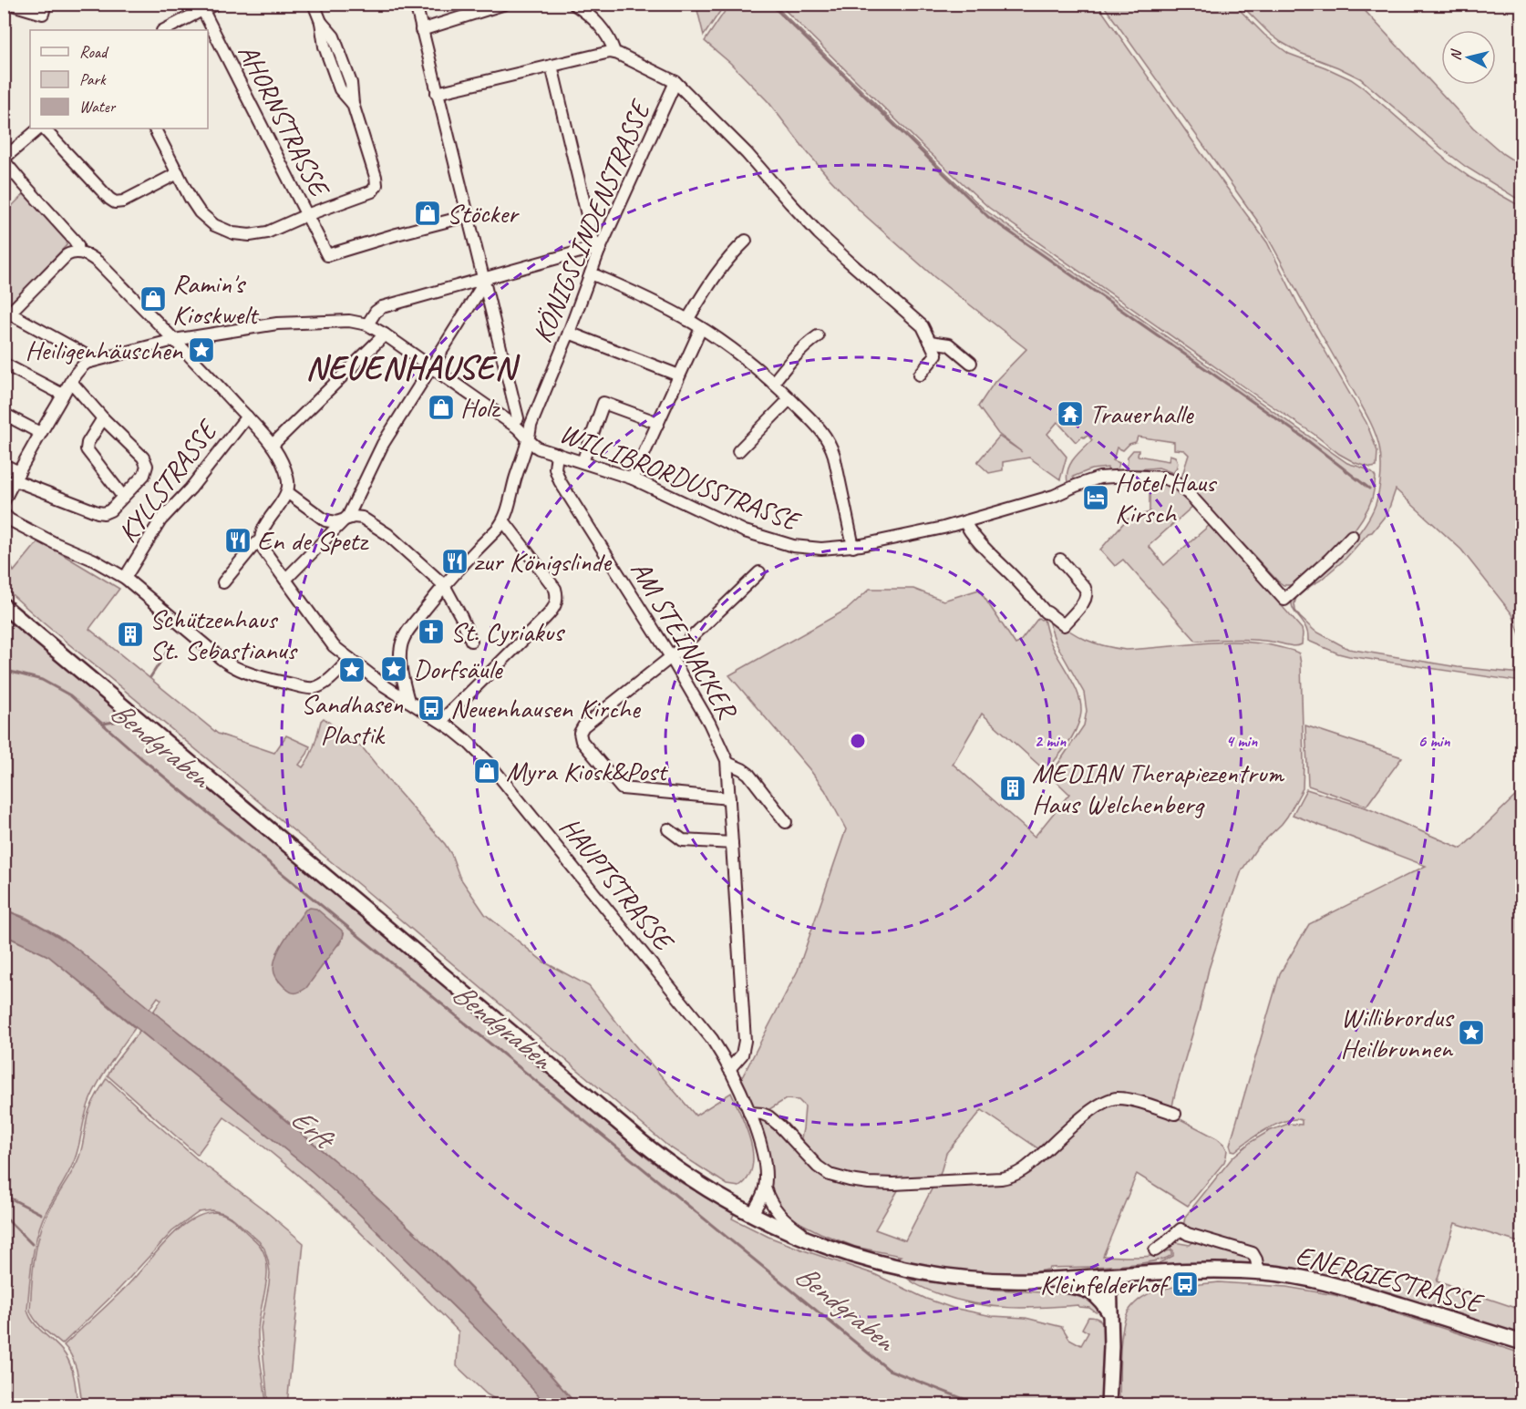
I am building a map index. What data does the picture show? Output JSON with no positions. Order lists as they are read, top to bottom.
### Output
{
  "streets": {
    "main road": ["ENERGIESTRASSE"],
    "street": [
      "AHORNSTRASSE",
      "KÖNIGSLINDENSTRASSE",
      "WILLIBRORDUSSTRASSE",
      "KYLLSTRASSE",
      "AM STEINACKER",
      "HAUPTSTRASSE"
    ]
  },
  "crossings": [
    ["KÖNIGSLINDENSTRASSE", "WILLIBRORDUSSTRASSE"],
    ["KÖNIGSLINDENSTRASSE", "HAUPTSTRASSE"],
    ["WILLIBRORDUSSTRASSE", "AM STEINACKER"],
    ["AM STEINACKER", "HAUPTSTRASSE"]
  ],
  "districts": ["NEUENHAUSEN"],
  "water": ["Bendgraben", "Erft"],
  "places": {
    "shop": [
      "Stöcker",
      "Ramin's Kioskwelt",
      "Holz",
      "Myra Kiosk&Post"
    ],
    "place": [
      "Heiligenhäuschen",
      "Dorfsäule",
      "Sandhasen Plastik",
      "Willibrordus Heilbrunnen"
    ],
    "temple": ["Trauerhalle"],
    "hotel": ["Hotel Haus Kirsch"],
    "restaurant": ["En de Spetz", "zur Königslinde"],
    "church": ["St. Cyriakus"],
    "building": ["Schützenhaus St. Sebastianus", "MEDIAN Therapiezentrum Haus Welchenberg"],
    "bus stop": ["Neuenhausen Kirche", "Kleinfelderhof"]
  },
  "legend": ["Road", "Park", "Water"],
  "north": "left",
  "rings": ["2 min", "4 min", "6 min"]
}
